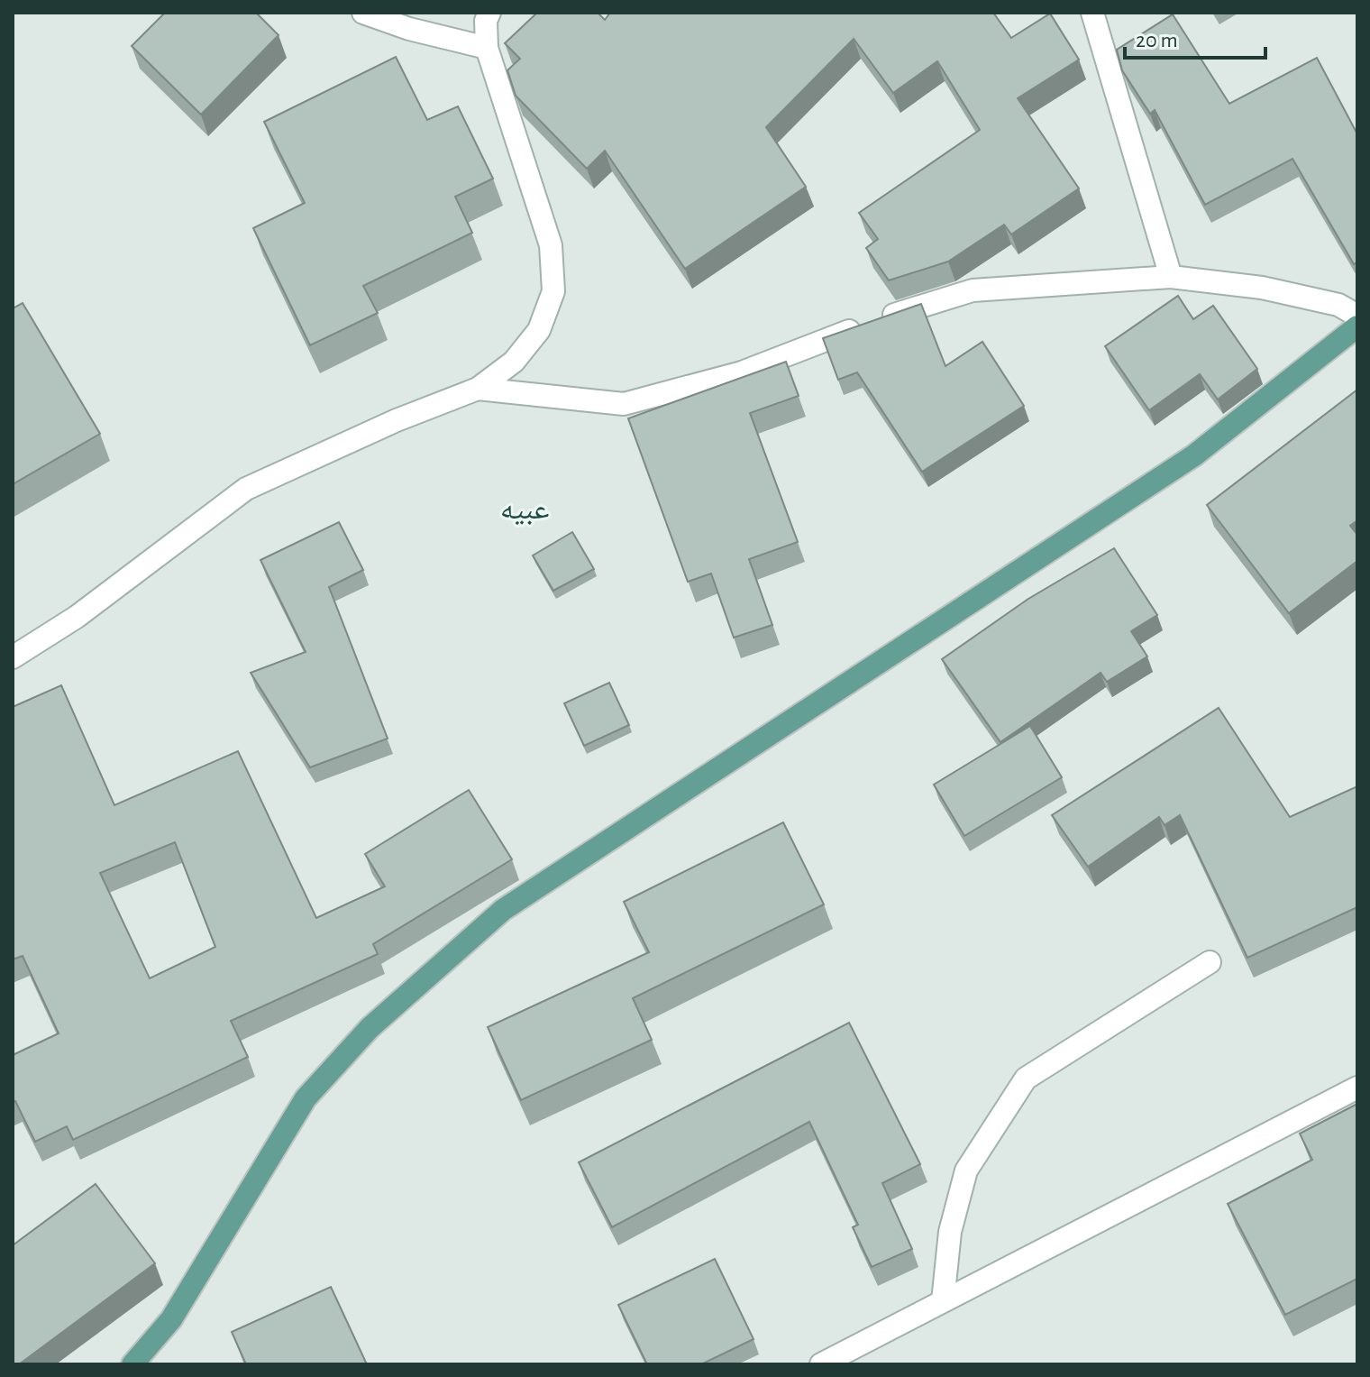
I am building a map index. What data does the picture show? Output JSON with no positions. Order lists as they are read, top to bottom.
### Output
{
  "districts": ["عبيه"],
  "scale_bar": "20 m"
}
